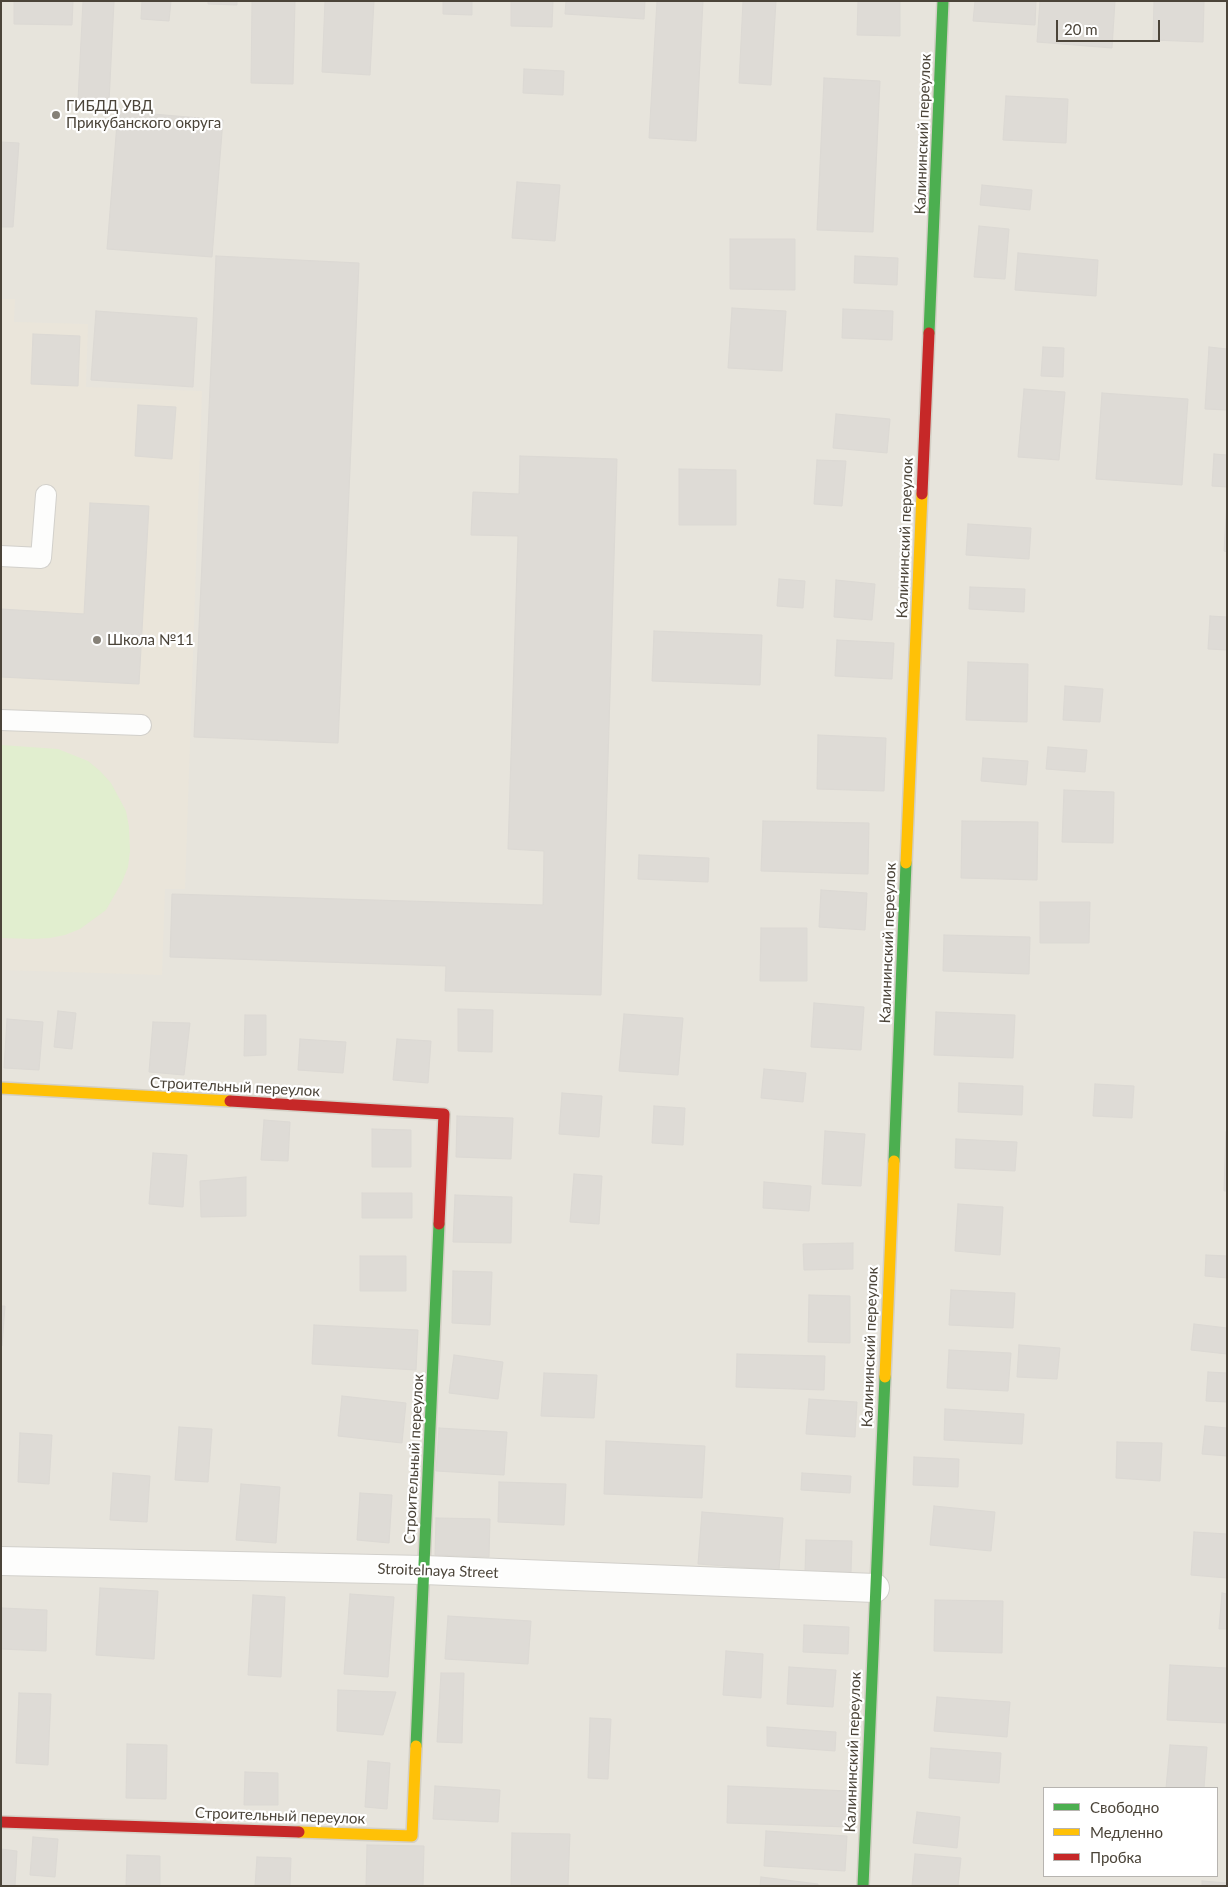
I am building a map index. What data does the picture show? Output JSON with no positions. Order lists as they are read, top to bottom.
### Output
{
  "streets": {
    "street": ["Калининский переулок", "Строительный переулок", "Stroitelnaya Street"]
  },
  "crossings": [
    ["Калининский переулок", "Stroitelnaya Street"],
    ["Строительный переулок", "Stroitelnaya Street"]
  ],
  "places": ["ГИБДД УВД Прикубанского округа", "Школа №11"],
  "legend": ["Свободно", "Медленно", "Пробка"],
  "scale_bar": "20 m"
}
